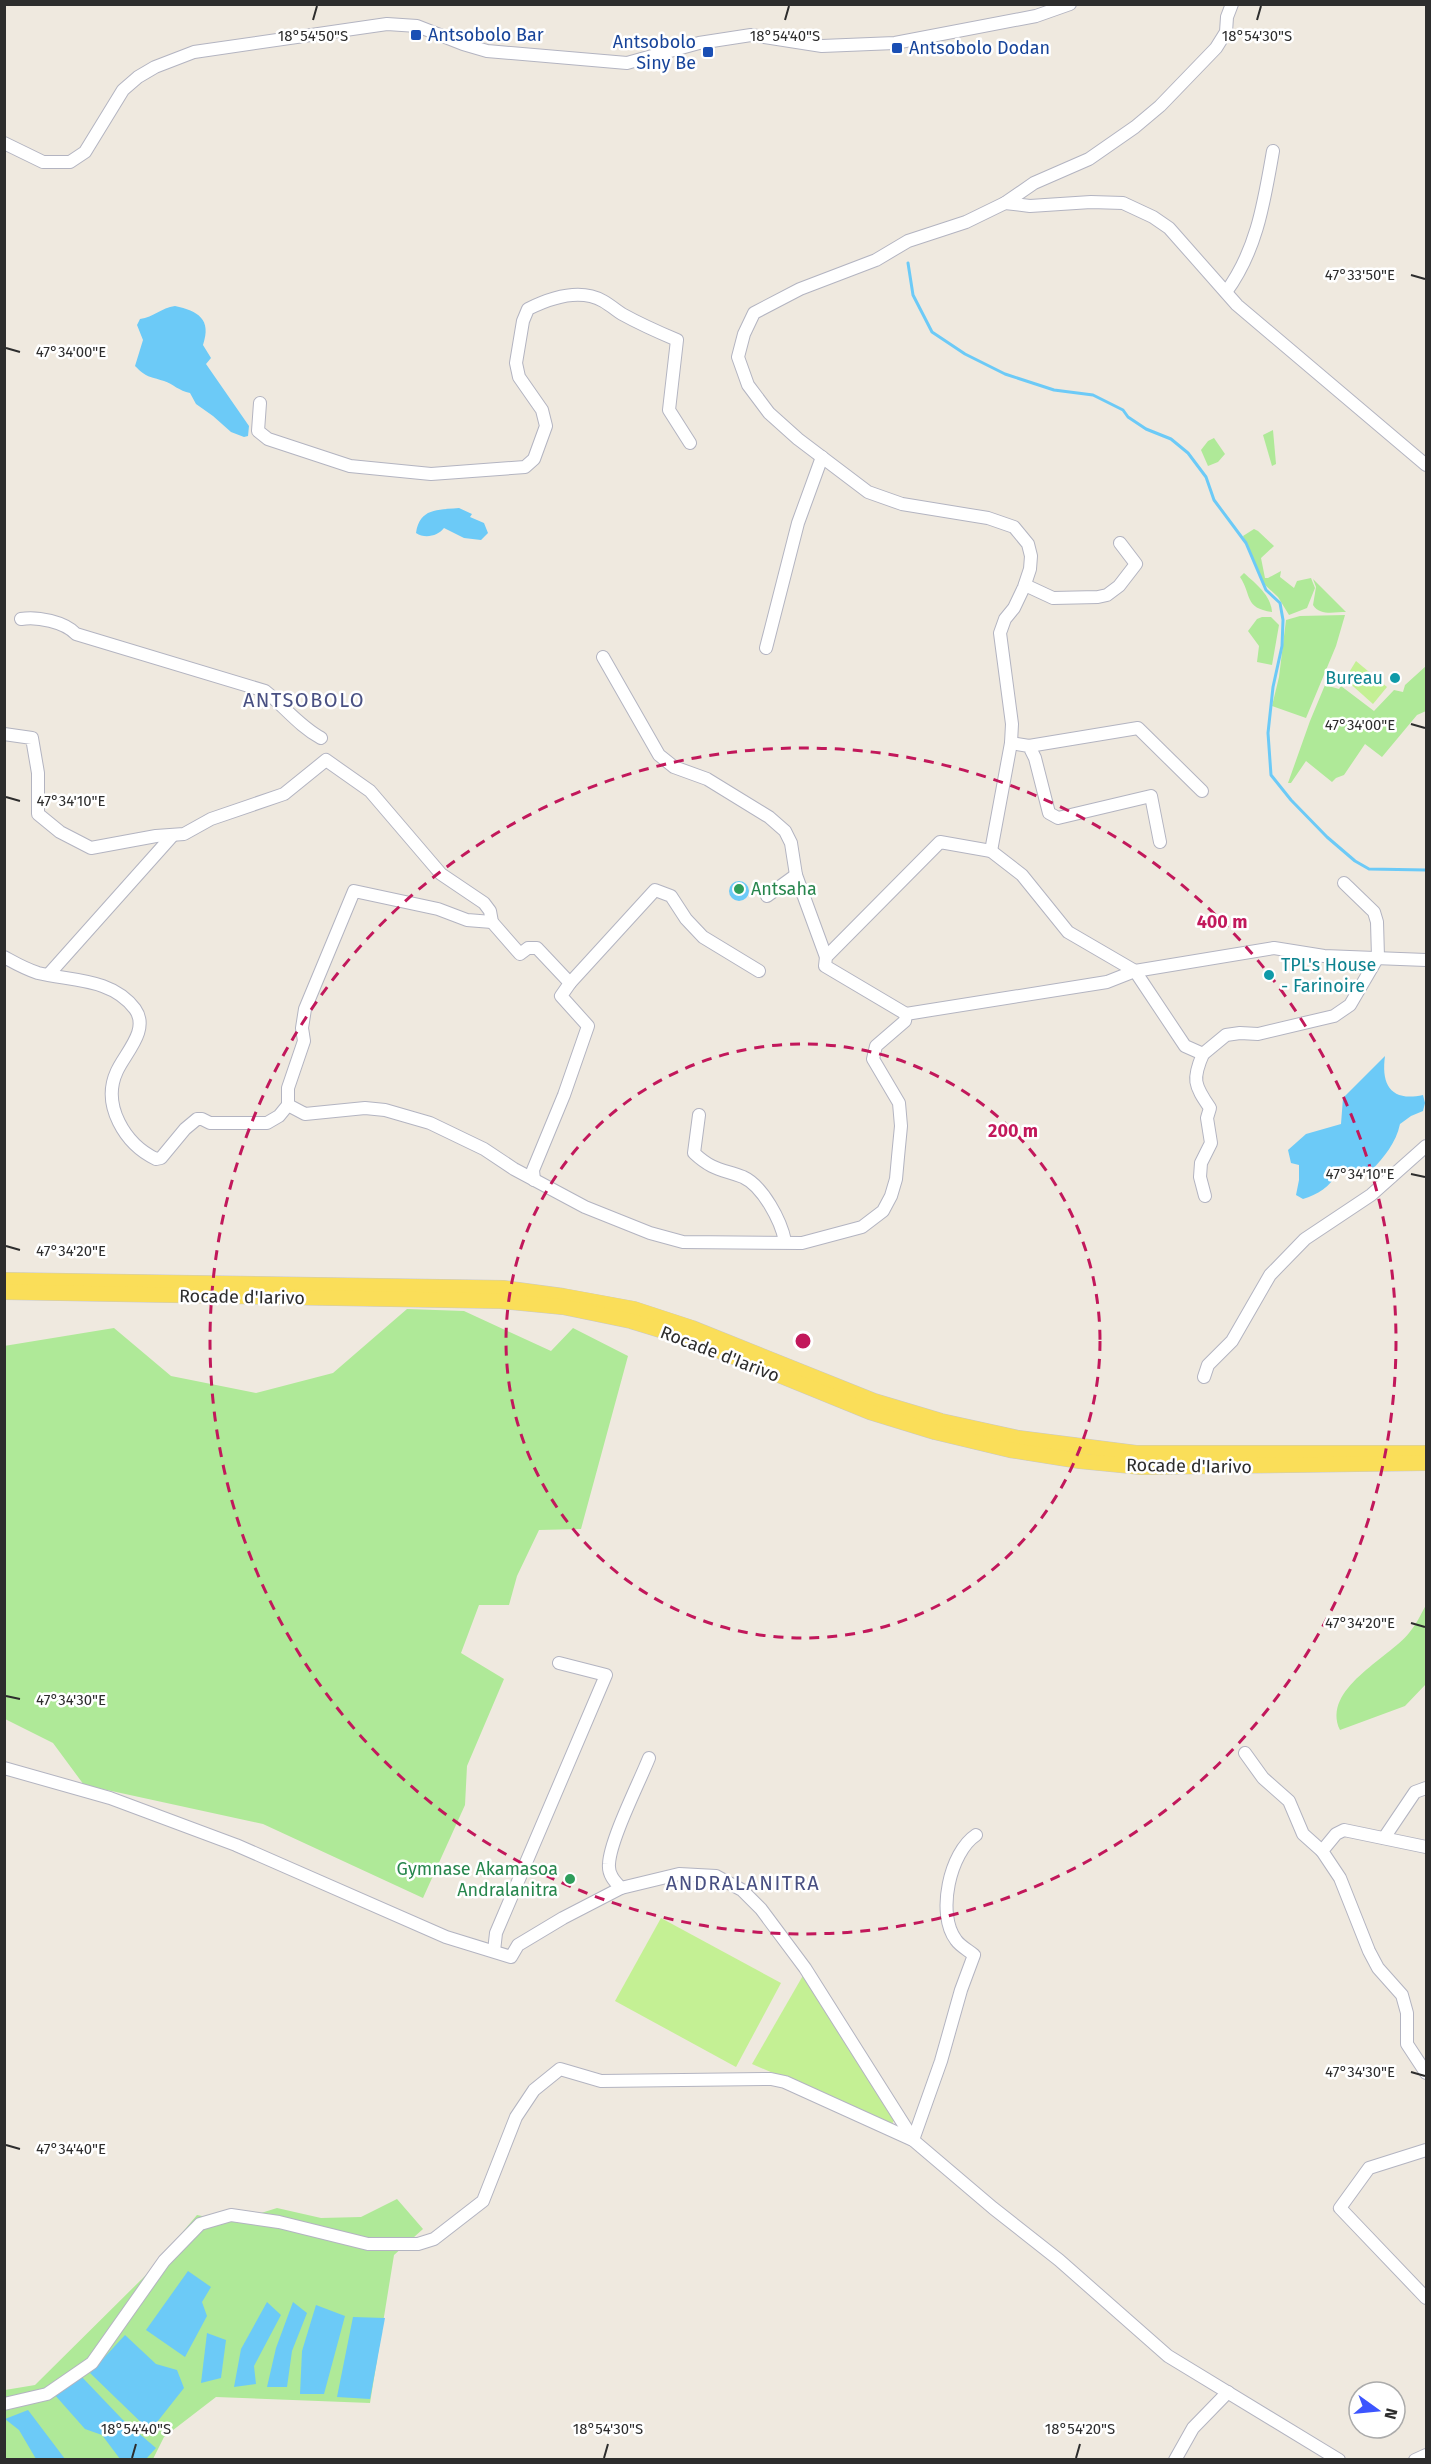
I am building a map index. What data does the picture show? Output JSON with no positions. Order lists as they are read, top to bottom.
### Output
{
  "streets": {
    "main road": ["Rocade d'Iarivo"]
  },
  "districts": ["ANTSOBOLO", "ANDRALANITRA"],
  "places": {
    "transit": ["Antsobolo Bar", "Antsobolo Dodan", "Antsobolo Siny Be"],
    "other": [
      "Bureau",
      "Antsaha",
      "TPL's House - Farinoire",
      "Gymnase Akamasoa Andralanitra"
    ]
  },
  "north": "right",
  "coordinates": [
    "18°54'50\"S",
    "18°54'40\"S",
    "18°54'30\"S",
    "47°33'50\"E",
    "47°34'00\"E",
    "47°34'10\"E",
    "47°34'20\"E",
    "47°34'30\"E",
    "47°34'40\"E",
    "18°54'20\"S"
  ],
  "rings": ["400 m", "200 m"]
}
